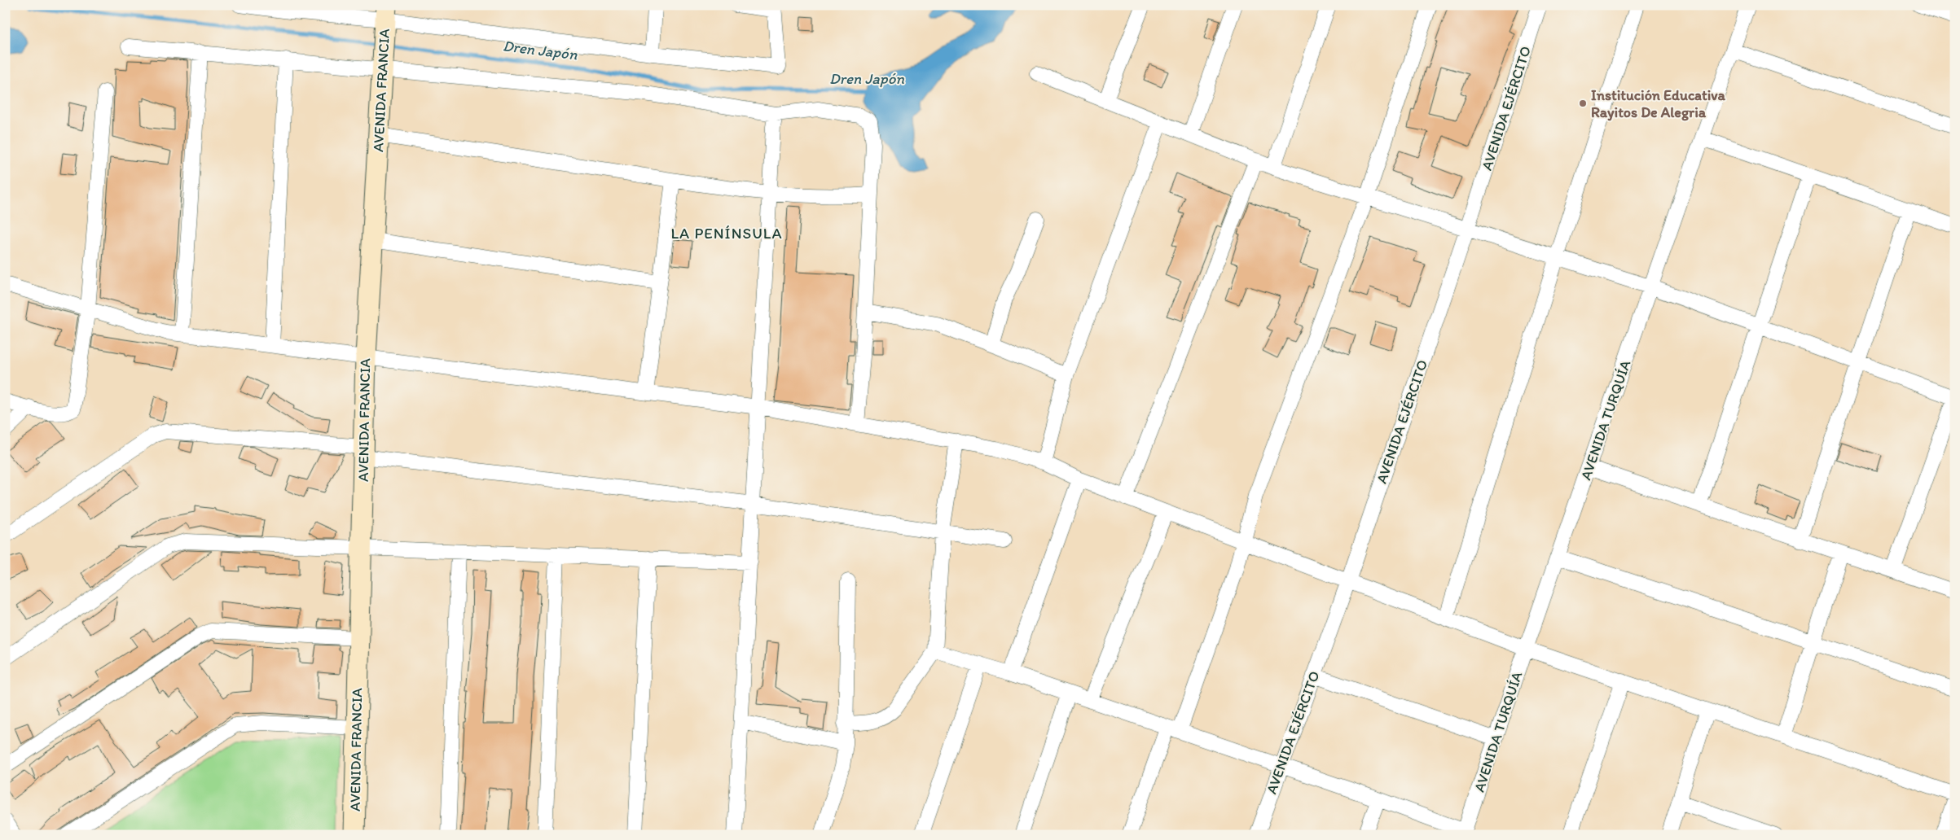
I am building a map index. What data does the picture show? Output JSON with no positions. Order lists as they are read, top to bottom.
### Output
{
  "streets": {
    "street": ["AVENIDA FRANCIA", "AVENIDA EJÉRCITO", "AVENIDA TURQUÍA"]
  },
  "districts": ["LA PENÍNSULA"],
  "water": ["Dren Japón"],
  "places": ["Institución Educativa Rayitos De Alegria"]
}
